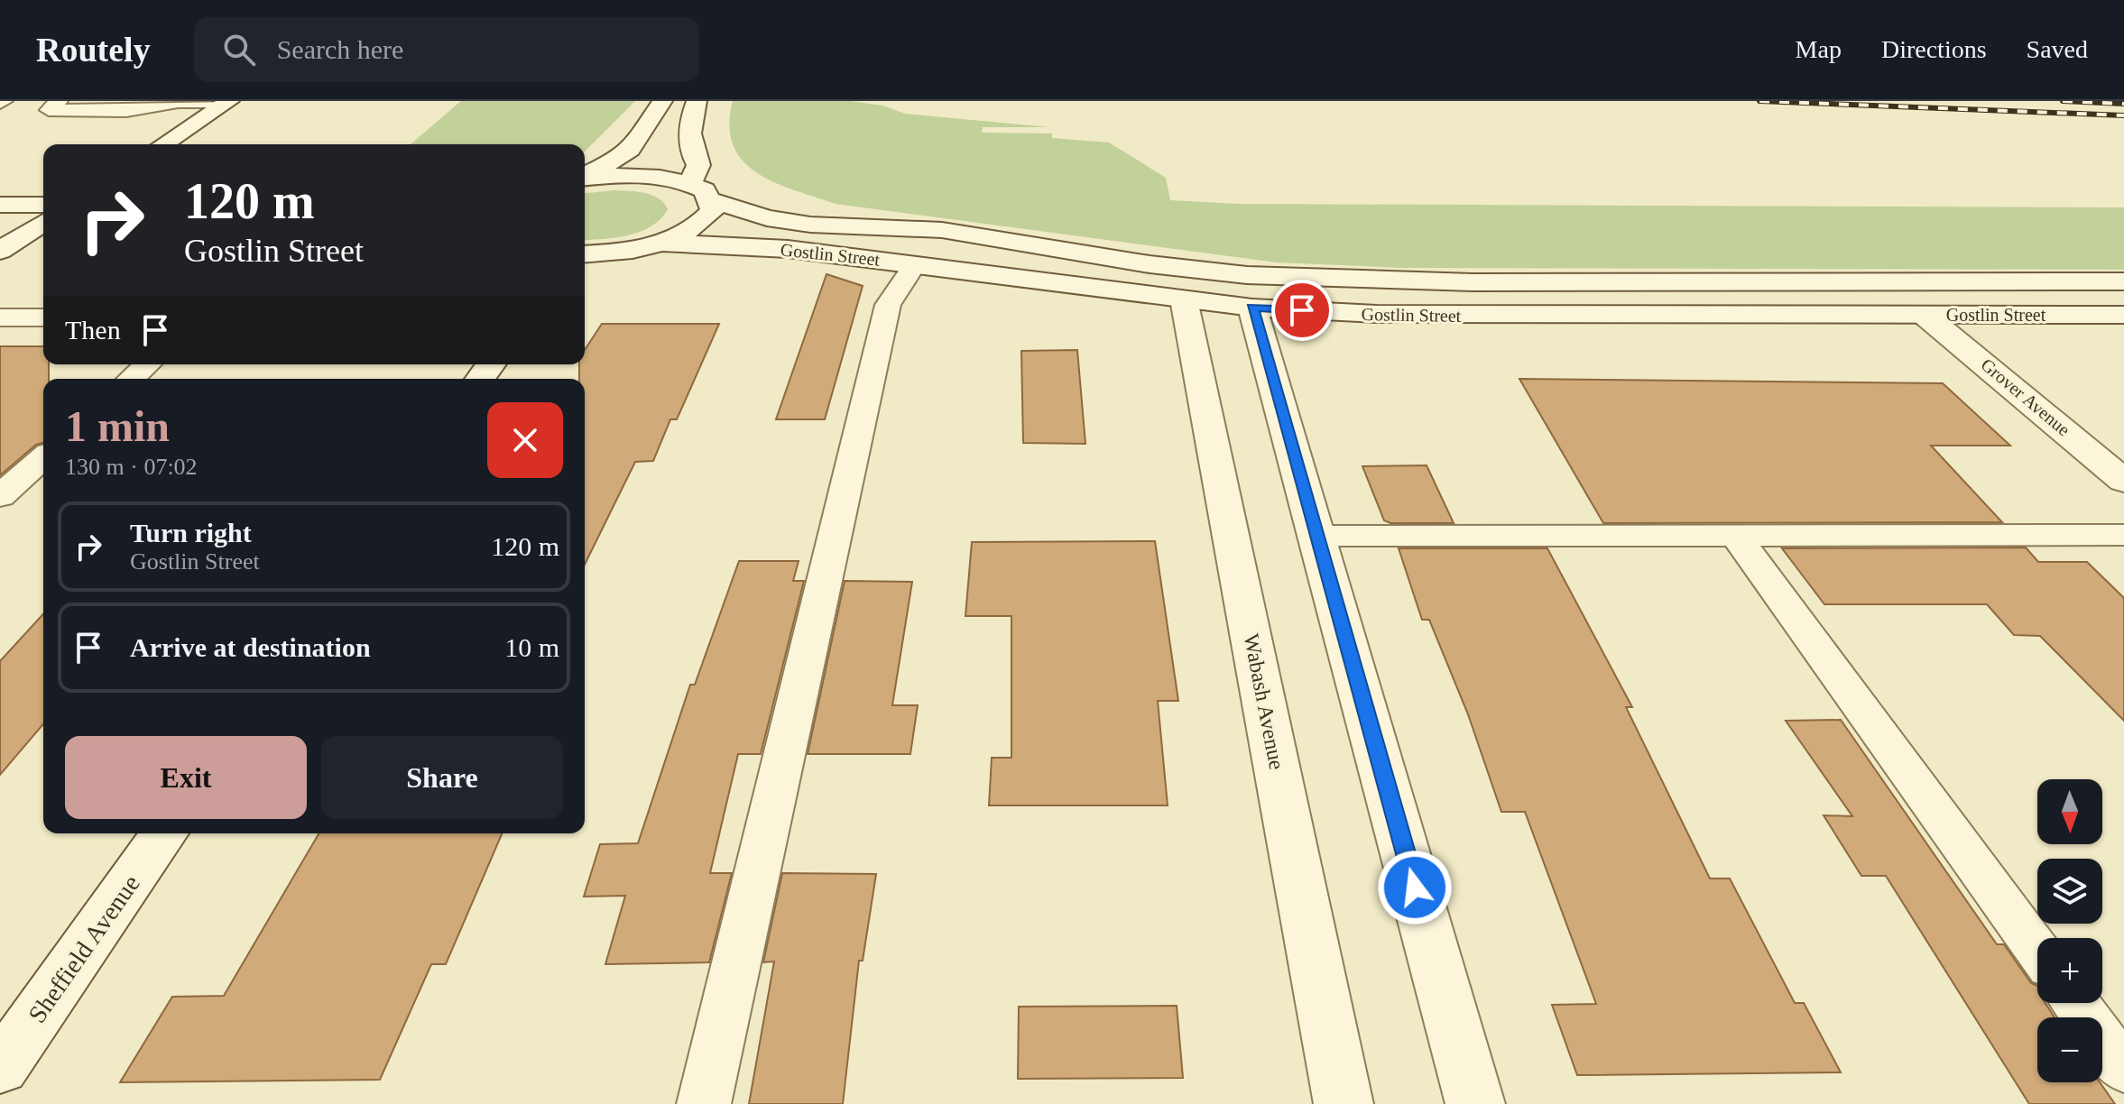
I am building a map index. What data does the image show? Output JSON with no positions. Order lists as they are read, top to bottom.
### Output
{
  "streets": {
    "main road": [
      "Gostlin Street",
      "Grover Avenue",
      "Wabash Avenue",
      "Sheffield Avenue"
    ]
  },
  "crossings": [
    ["Gostlin Street", "Grover Avenue"],
    ["Gostlin Street", "Wabash Avenue"]
  ],
  "north": "bottom",
  "page": {
    "header": "Routely",
    "search": "Search here",
    "nav": ["Map", "Directions", "Saved"],
    "turn": ["120 m", "Gostlin Street"],
    "then": "Then",
    "heading": ["1 min", "130 m · 07:02"],
    "list": [
      {
        "name": "Turn right",
        "note": "Gostlin Street",
        "value": "120 m"
      },
      {
        "name": "Arrive at destination",
        "value": "10 m"
      }
    ],
    "buttons": ["Exit", "Share"],
    "map_buttons": ["+", "−"]
  }
}
